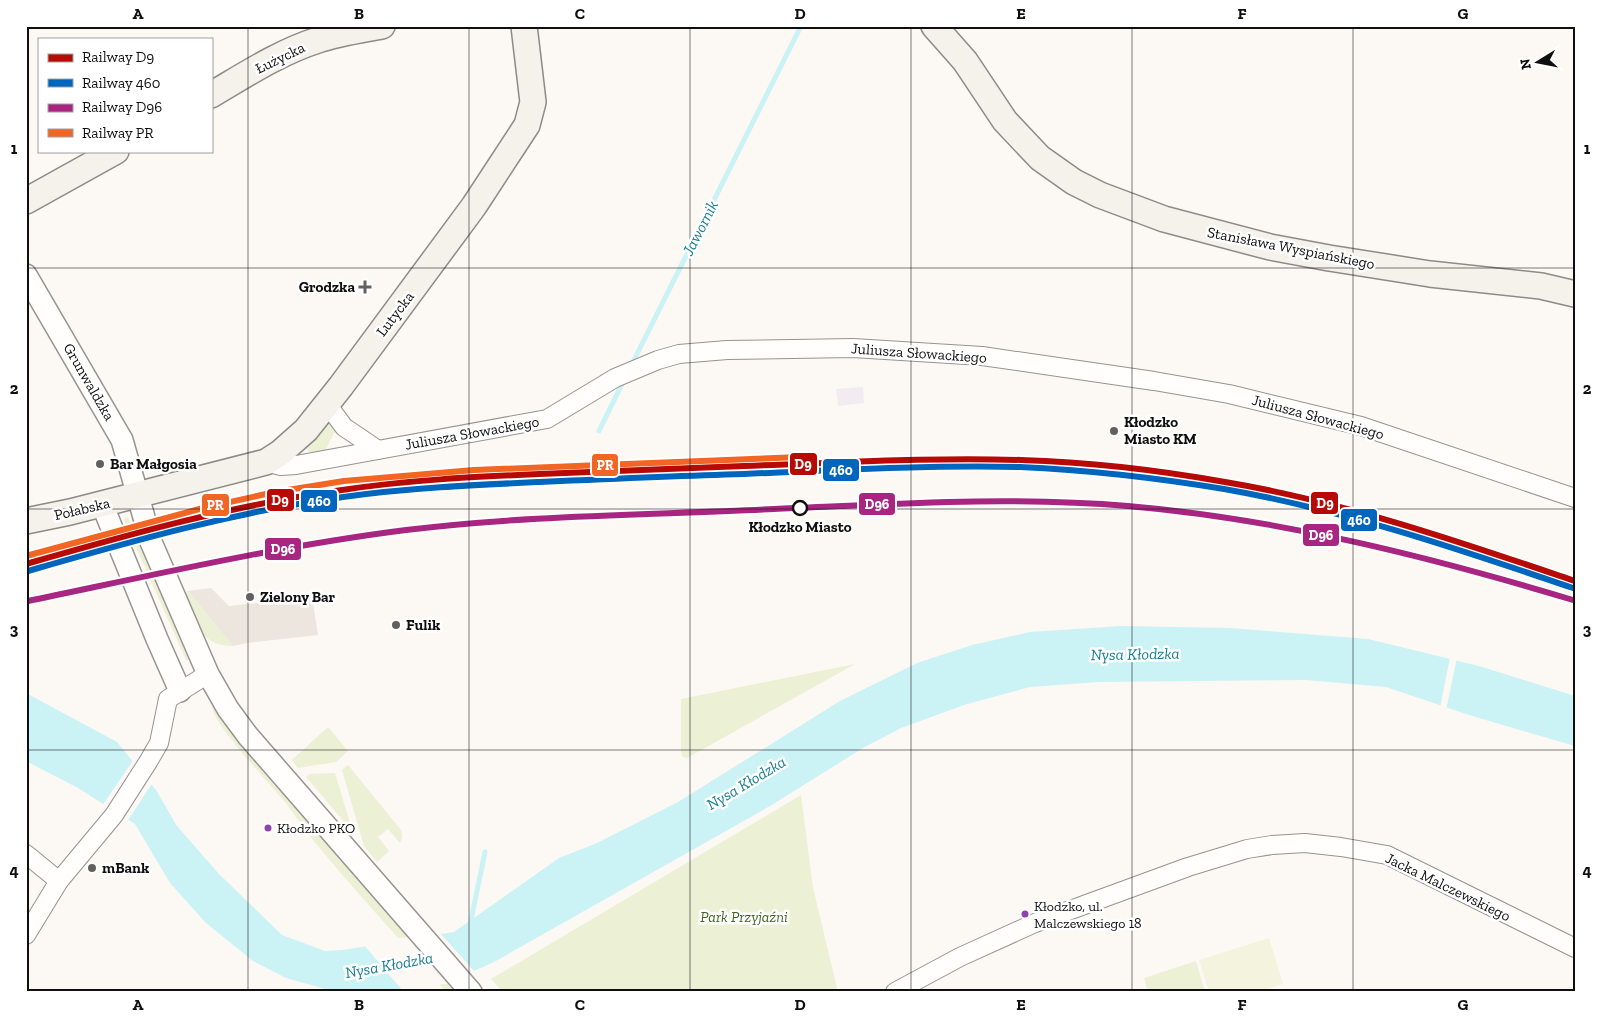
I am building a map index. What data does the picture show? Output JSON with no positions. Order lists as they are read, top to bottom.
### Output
{
  "streets": {
    "main road": [
      "Łużycka",
      "Stanisława Wyspiańskiego",
      "Lutycka",
      "Połabska"
    ],
    "street": ["Juliusza Słowackiego", "Grunwaldzka", "Jacka Malczewskiego"]
  },
  "crossings": [
    ["Lutycka", "Juliusza Słowackiego"],
    ["Lutycka", "Grunwaldzka"],
    ["Lutycka", "Połabska"],
    ["Grunwaldzka", "Połabska"]
  ],
  "water": ["Jawornik", "Nysa Kłodzka"],
  "parks": ["Park Przyjaźni"],
  "places": {
    "health": ["Grodzka"],
    "other": [
      "Kłodzko Miasto KM",
      "Bar Małgosia",
      "Kłodzko Miasto",
      "Zielony Bar",
      "Fulik",
      "Kłodzko PKO",
      "mBank",
      "Kłodzko, ul. Malczewskiego 18"
    ]
  },
  "lines": [
    "rail line PR",
    "rail line D9",
    "rail line 460",
    "rail line D96"
  ],
  "legend": [
    "Railway D9",
    "Railway 460",
    "Railway D96",
    "Railway PR"
  ],
  "north": "left",
  "grid": {
    "columns": [
      "A",
      "B",
      "C",
      "D",
      "E",
      "F",
      "G"
    ],
    "rows": [
      "1",
      "2",
      "3",
      "4"
    ]
  }
}
